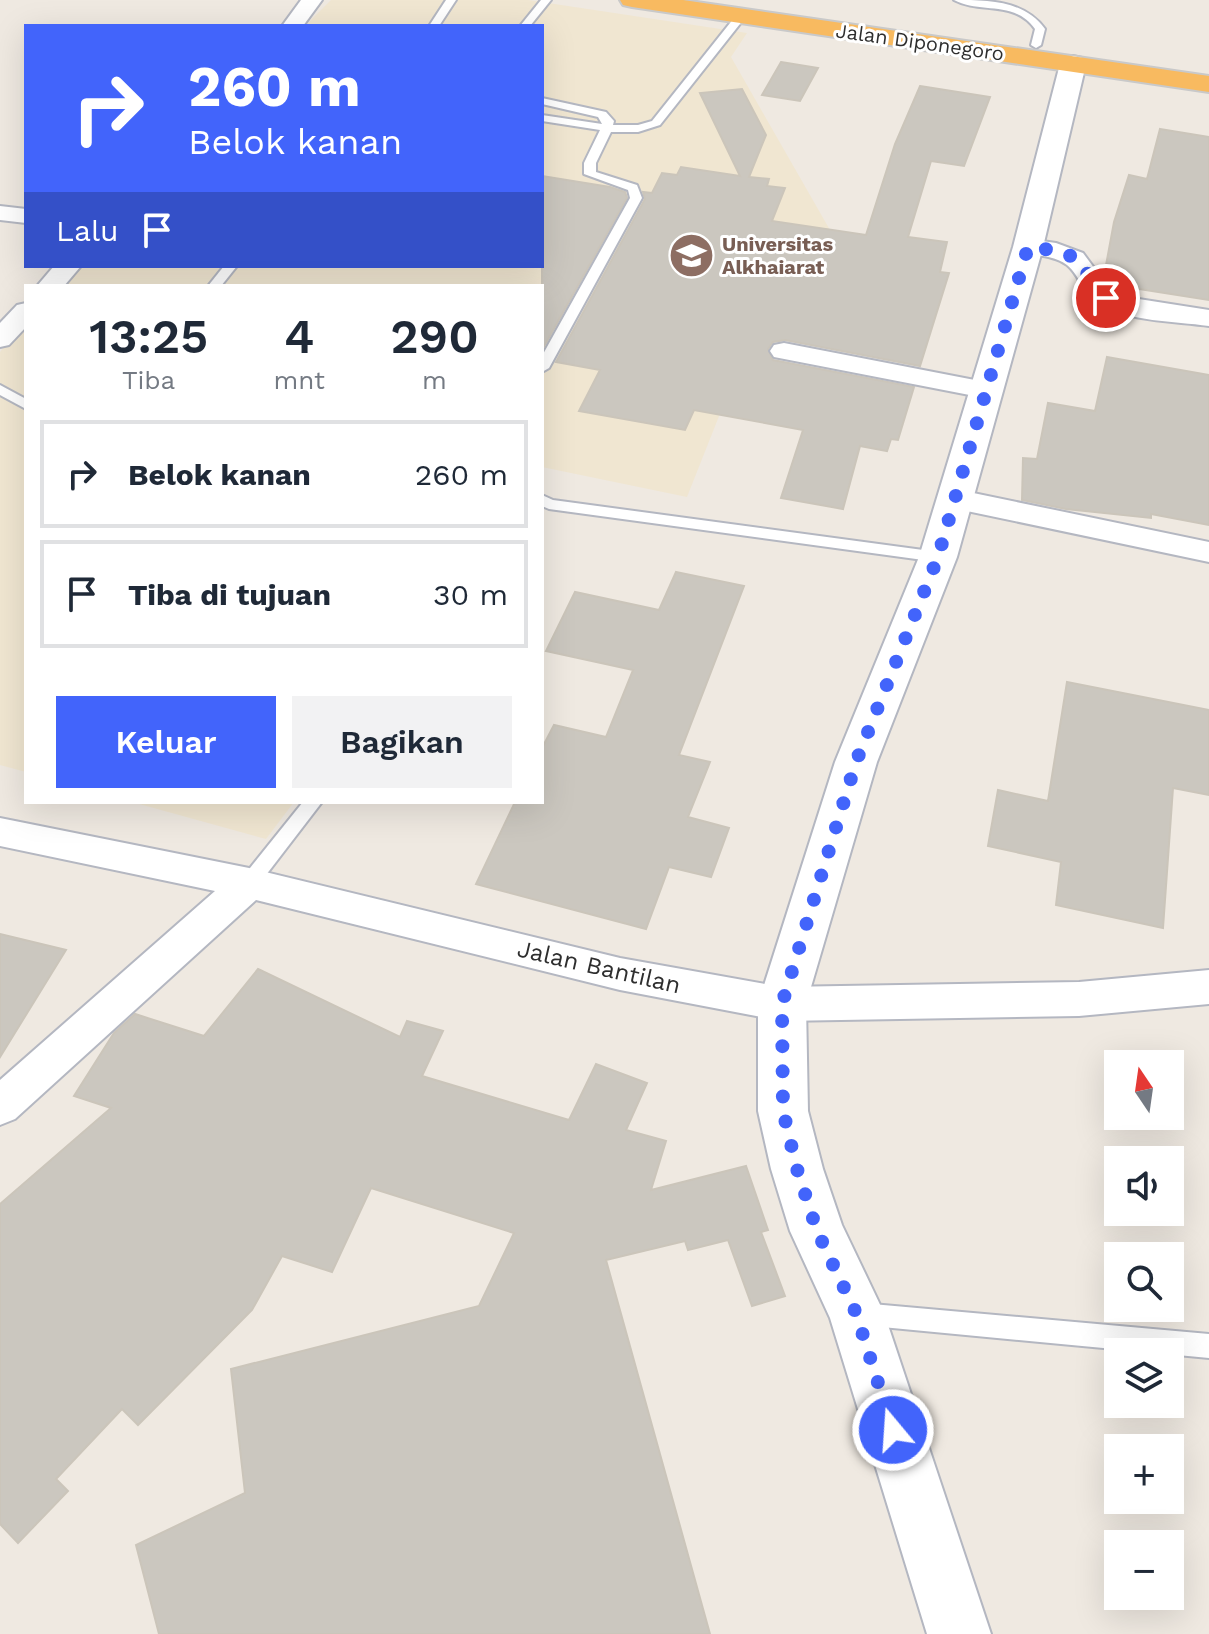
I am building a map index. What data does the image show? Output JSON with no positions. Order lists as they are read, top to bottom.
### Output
{
  "streets": {
    "highway": ["Jalan Diponegoro"],
    "street": ["Jalan Bantilan"]
  },
  "places": {
    "school or university": ["Universitas Alkhaiarat"]
  },
  "north": "top",
  "page": {
    "turn": ["260 m", "Belok kanan"],
    "then": "Lalu",
    "eta": [
      "13:25",
      "Tiba",
      "4",
      "mnt",
      "290",
      "m"
    ],
    "list": [
      {
        "name": "Belok kanan",
        "value": "260 m"
      },
      {
        "name": "Tiba di tujuan",
        "value": "30 m"
      }
    ],
    "buttons": ["Keluar", "Bagikan"],
    "map_buttons": ["+", "−"]
  }
}
